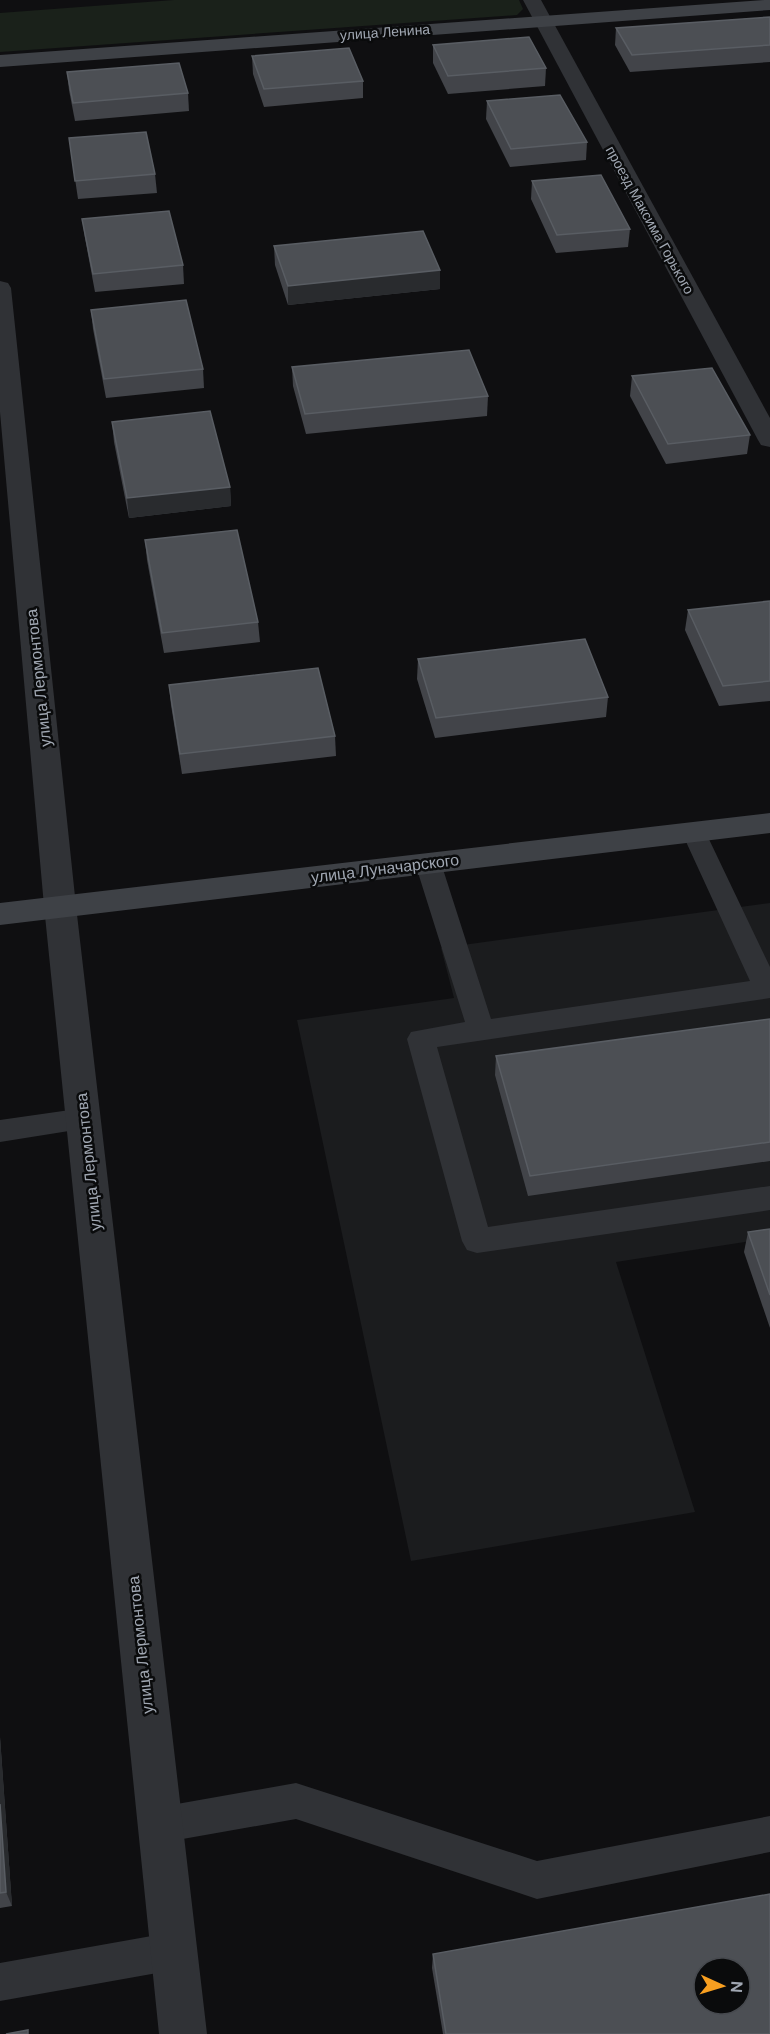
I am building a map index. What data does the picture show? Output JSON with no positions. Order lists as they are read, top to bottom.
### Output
{
  "streets": {
    "street": [
      "улица Ленина",
      "проезд Максима Горького",
      "улица Лермонтова",
      "улица Луначарского"
    ]
  },
  "crossings": [
    ["улица Ленина", "проезд Максима Горького"],
    ["улица Лермонтова", "улица Луначарского"]
  ],
  "north": "right"
}
